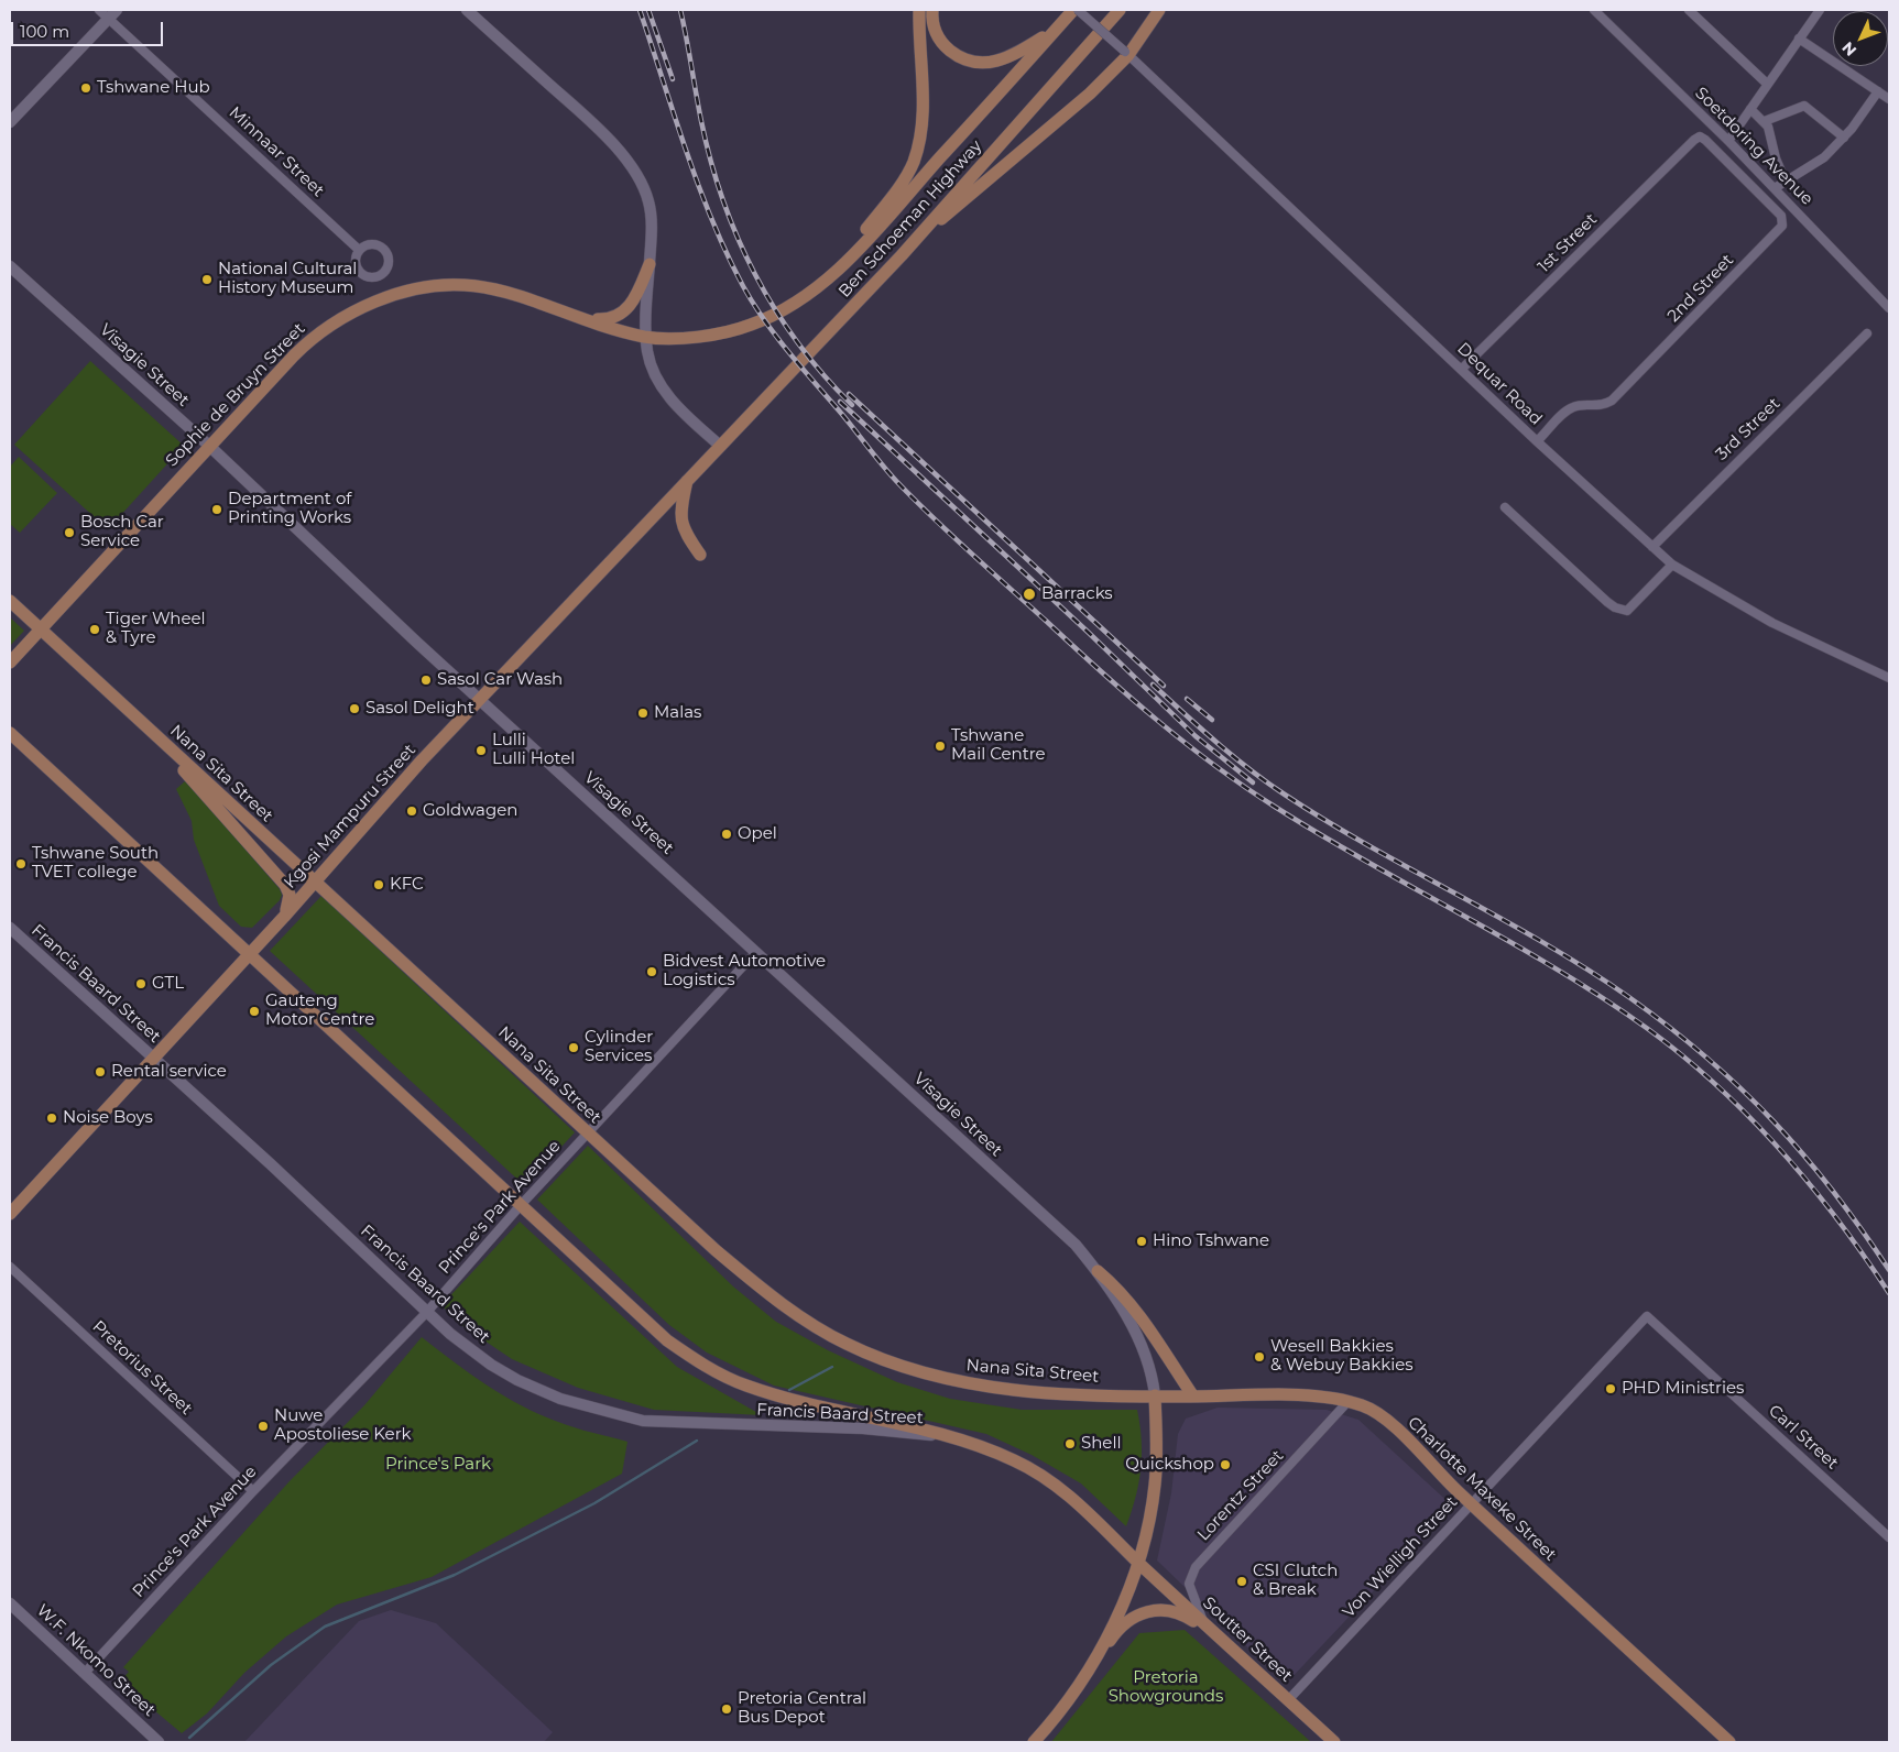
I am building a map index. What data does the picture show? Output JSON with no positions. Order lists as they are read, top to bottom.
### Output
{
  "streets": {
    "main road": [
      "Ben Schoeman Highway",
      "Sophie de Bruyn Street",
      "Nana Sita Street",
      "Kgosi Mampuru Street",
      "Charlotte Maxeke Street",
      "Soutter Street"
    ],
    "street": [
      "Soetdoring Avenue",
      "Minnaar Street",
      "1st Street",
      "2nd Street",
      "Visagie Street",
      "Dequar Road",
      "3rd Street",
      "Francis Baard Street",
      "Prince's Park Avenue",
      "Pretorius Street",
      "Carl Street",
      "Lorentz Street",
      "Von Wielligh Street",
      "W.F. Nkomo Street"
    ]
  },
  "crossings": [
    ["Ben Schoeman Highway", "Dequar Road"],
    ["Ben Schoeman Highway", "Sophie de Bruyn Street"],
    ["Ben Schoeman Highway", "Kgosi Mampuru Street"],
    ["1st Street", "2nd Street"],
    ["1st Street", "Dequar Road"],
    ["2nd Street", "Dequar Road"],
    ["Visagie Street", "Sophie de Bruyn Street"],
    ["Visagie Street", "Nana Sita Street"],
    ["Visagie Street", "Kgosi Mampuru Street"],
    ["Visagie Street", "Prince's Park Avenue"],
    ["Visagie Street", "Charlotte Maxeke Street"],
    ["Dequar Road", "3rd Street"],
    ["Sophie de Bruyn Street", "Nana Sita Street"],
    ["Nana Sita Street", "Kgosi Mampuru Street"],
    ["Nana Sita Street", "Prince's Park Avenue"],
    ["Nana Sita Street", "Charlotte Maxeke Street"],
    ["Kgosi Mampuru Street", "Francis Baard Street"],
    ["Francis Baard Street", "Prince's Park Avenue"],
    ["Prince's Park Avenue", "Pretorius Street"],
    ["Prince's Park Avenue", "W.F. Nkomo Street"],
    ["Carl Street", "Von Wielligh Street"],
    ["Charlotte Maxeke Street", "Lorentz Street"],
    ["Charlotte Maxeke Street", "Von Wielligh Street"],
    ["Lorentz Street", "Soutter Street"],
    ["Von Wielligh Street", "Soutter Street"]
  ],
  "parks": ["Prince's Park", "Pretoria Showgrounds"],
  "places": [
    "Tshwane Hub",
    "National Cultural History Museum",
    "Department of Printing Works",
    "Bosch Car Service",
    "Barracks",
    "Tiger Wheel & Tyre",
    "Sasol Car Wash",
    "Sasol Delight",
    "Malas",
    "Tshwane Mail Centre",
    "Lulli Lulli Hotel",
    "Goldwagen",
    "Opel",
    "Tshwane South TVET college",
    "KFC",
    "Bidvest Automotive Logistics",
    "GTL",
    "Gauteng Motor Centre",
    "Cylinder Services",
    "Rental service",
    "Noise Boys",
    "Hino Tshwane",
    "Wesell Bakkies & Webuy Bakkies",
    "PHD Ministries",
    "Nuwe Apostoliese Kerk",
    "Shell",
    "Quickshop",
    "CSI Clutch & Break",
    "Pretoria Central Bus Depot"
  ],
  "scale_bar": "100 m",
  "north": "bottom left"
}
